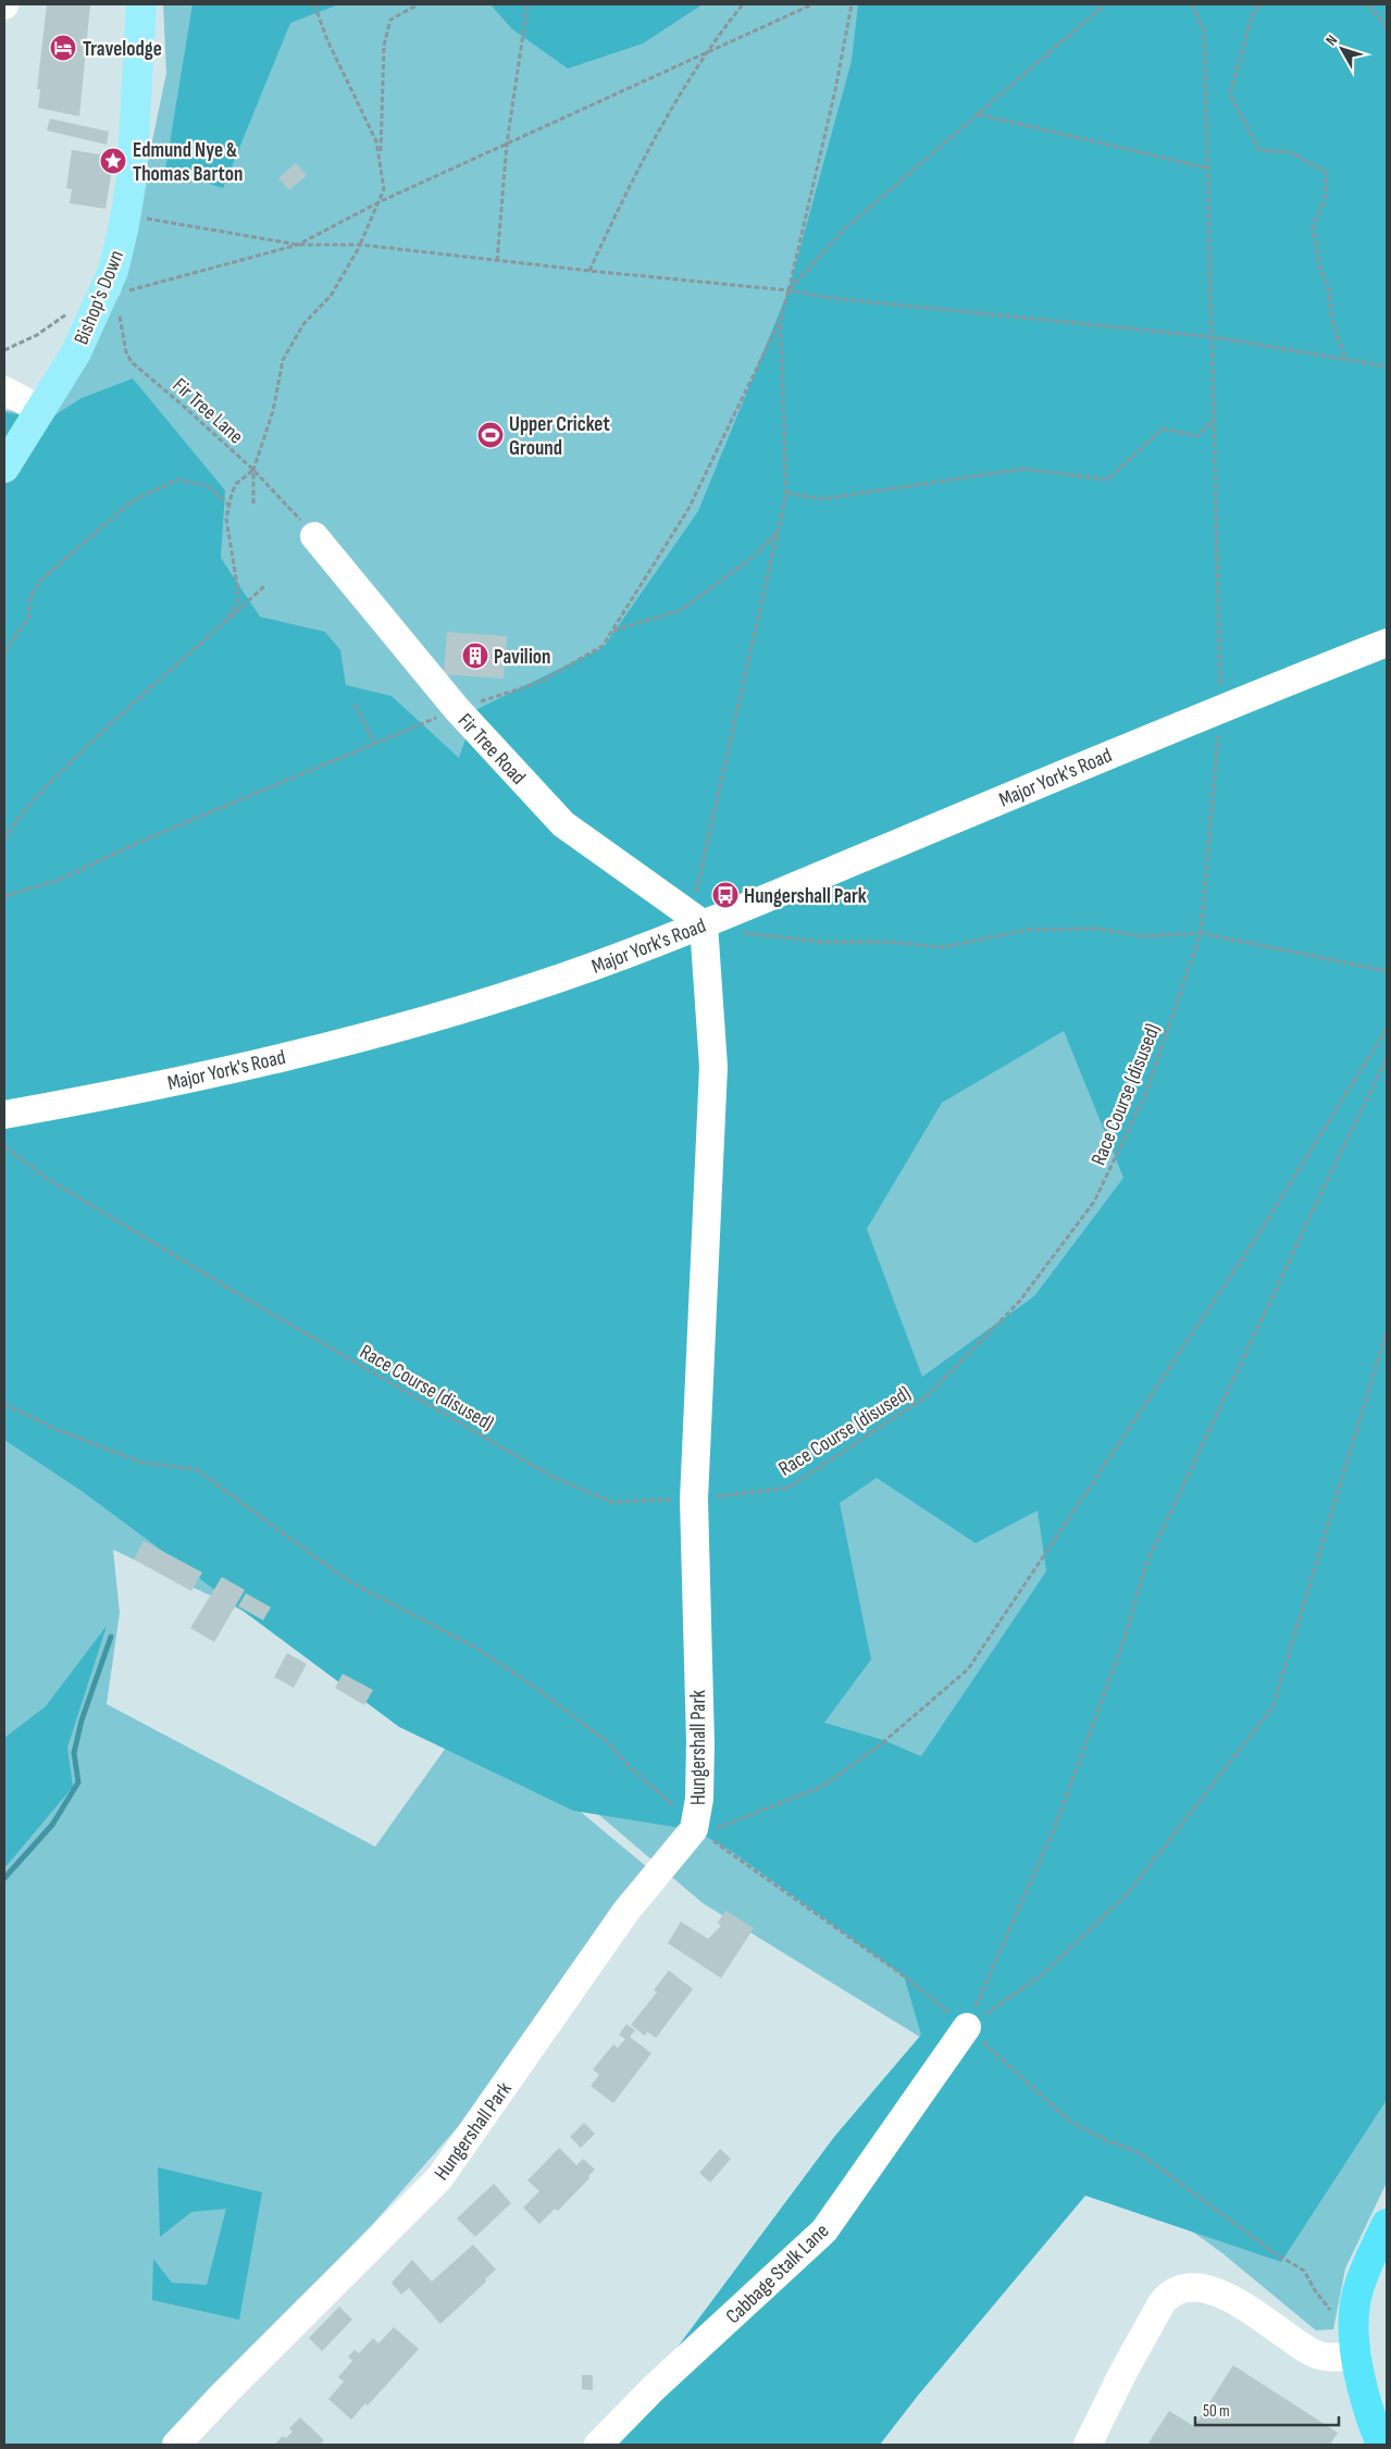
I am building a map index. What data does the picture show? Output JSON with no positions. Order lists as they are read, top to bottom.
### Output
{
  "streets": {
    "main road": ["Bishop's Down"],
    "street": [
      "Fir Tree Road",
      "Major York's Road",
      "Hungershall Park",
      "Cabbage Stalk Lane"
    ],
    "path": ["Fir Tree Lane", "Race Course (disused)"]
  },
  "crossings": [
    ["Fir Tree Lane", "Fir Tree Road"],
    ["Fir Tree Road", "Major York's Road"],
    ["Fir Tree Road", "Hungershall Park"],
    ["Major York's Road", "Race Course (disused)"],
    ["Major York's Road", "Hungershall Park"],
    ["Race Course (disused)", "Hungershall Park"]
  ],
  "places": {
    "hotel": ["Travelodge"],
    "place": ["Edmund Nye & Thomas Barton"],
    "sports": ["Upper Cricket Ground"],
    "building": ["Pavilion"],
    "bus stop": ["Hungershall Park"]
  },
  "scale_bar": "50 m",
  "north": "top left"
}
